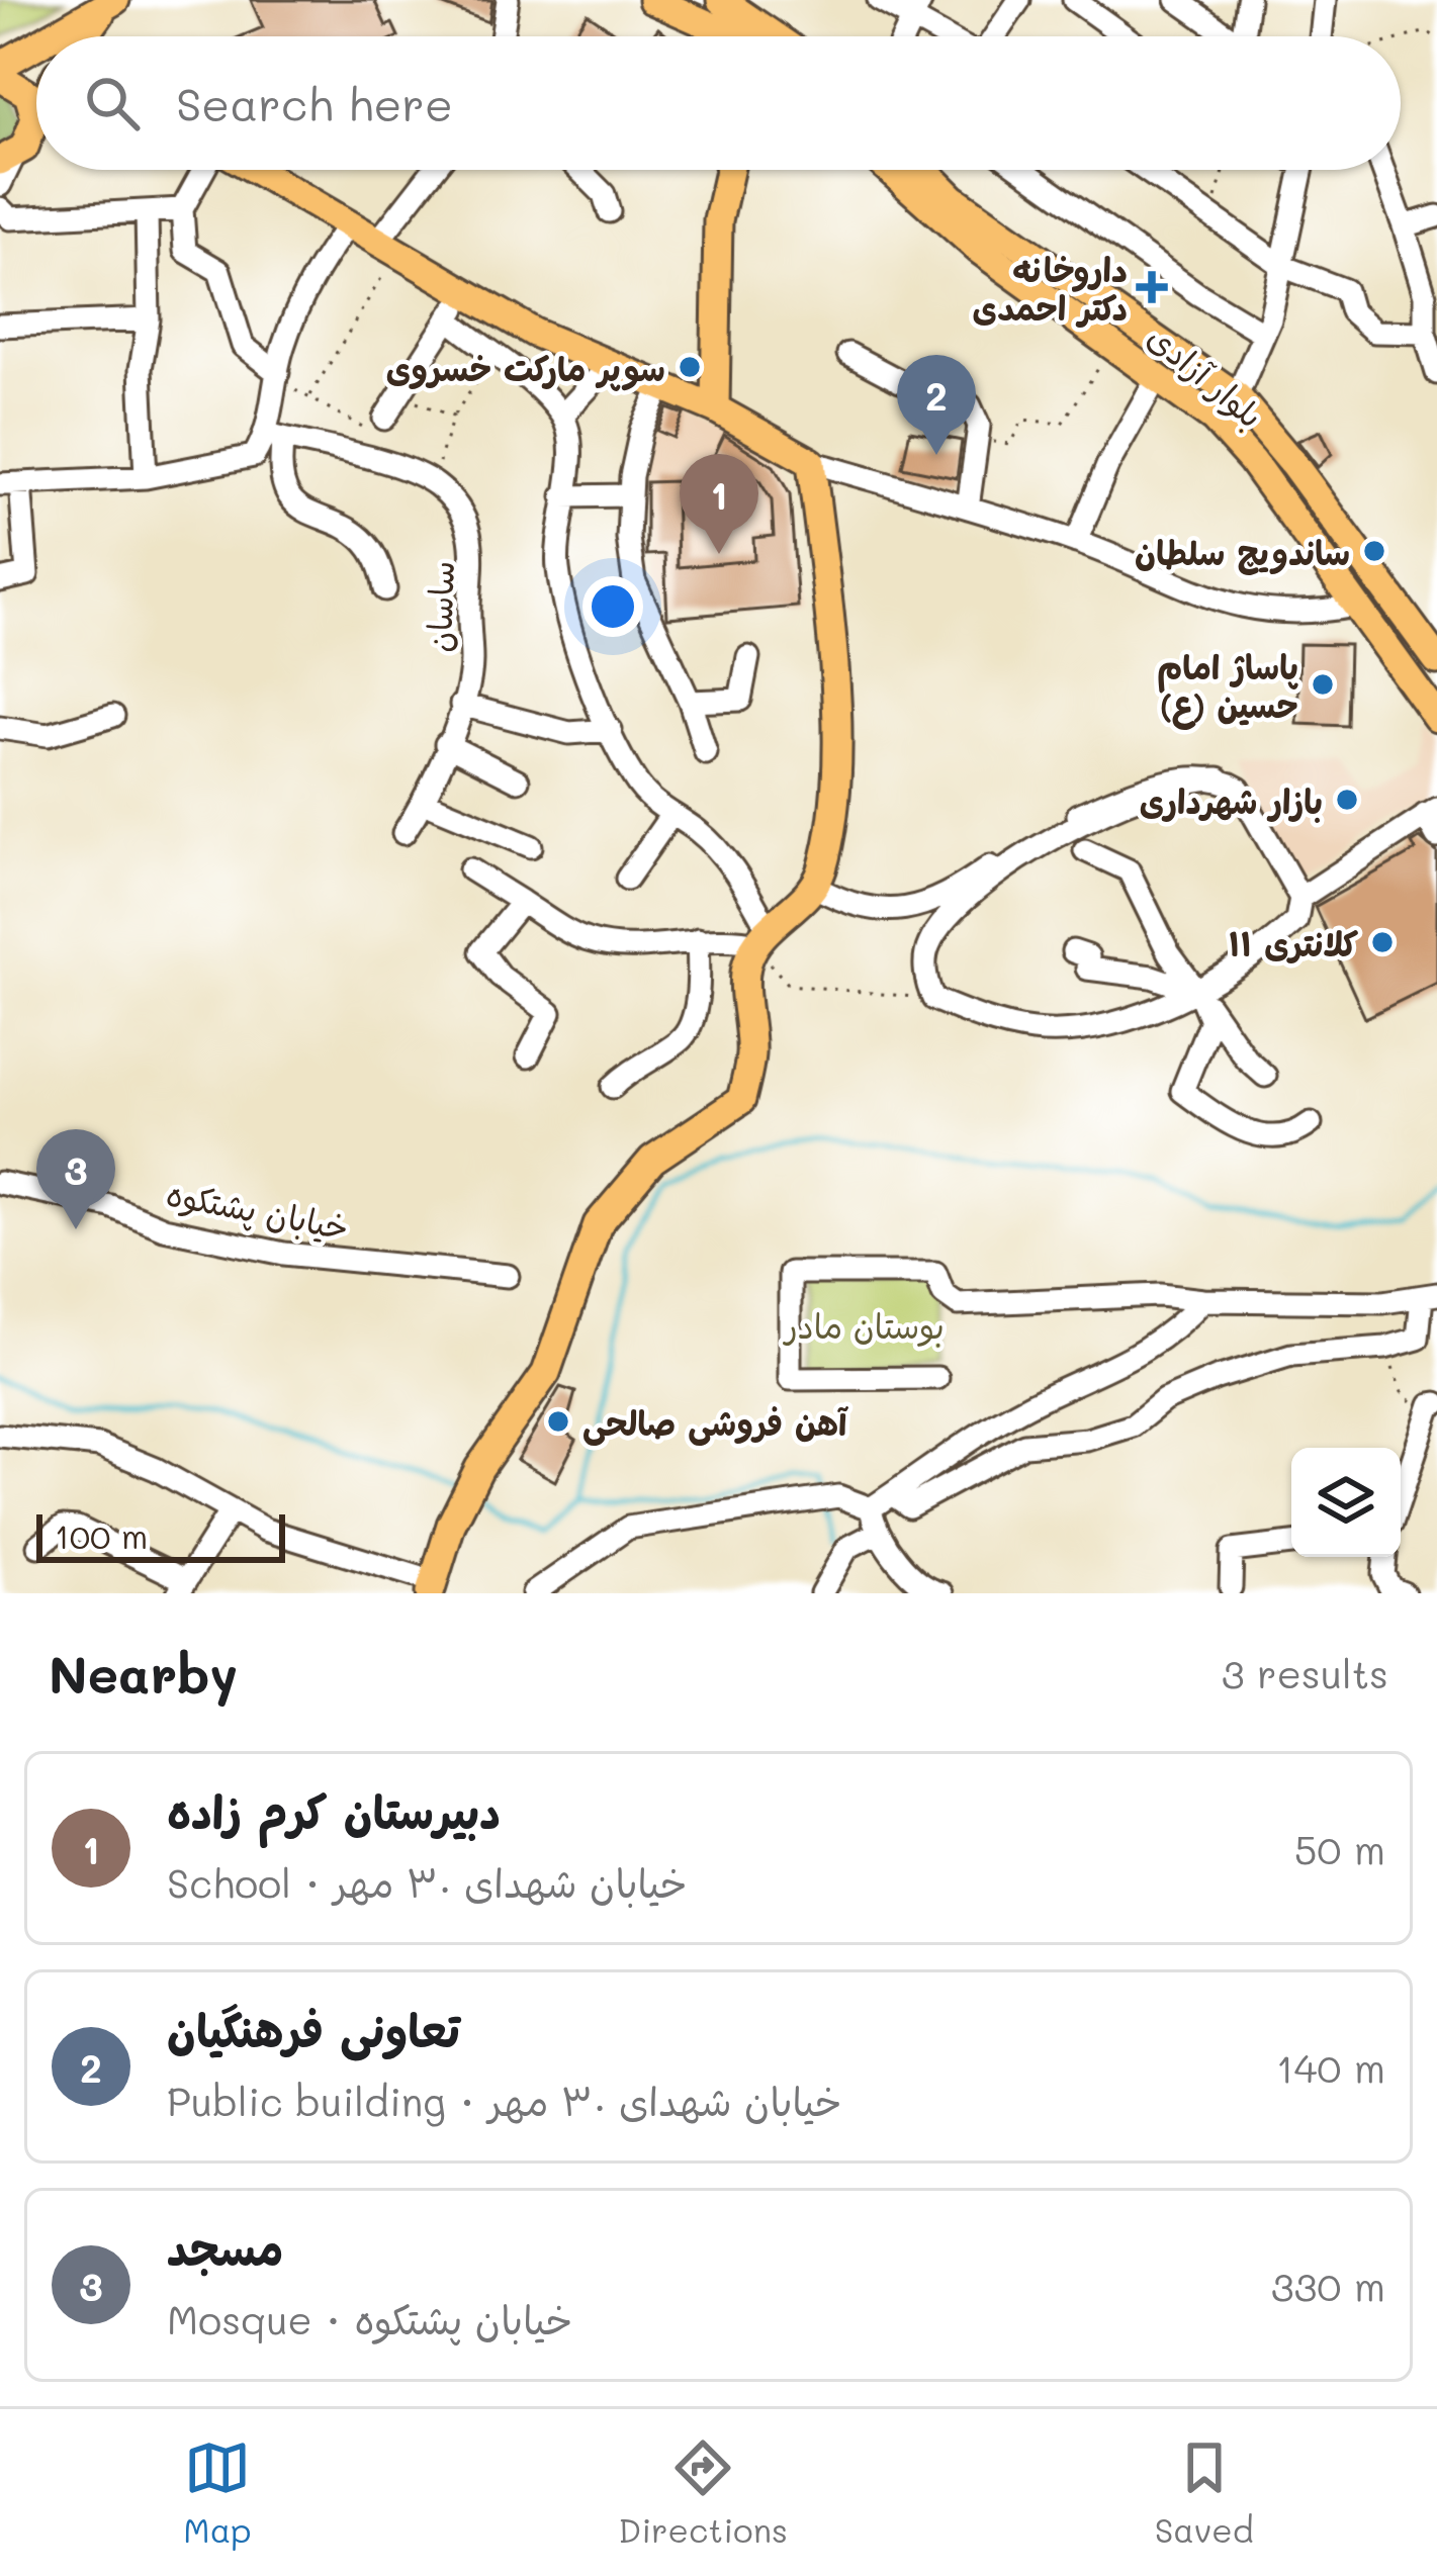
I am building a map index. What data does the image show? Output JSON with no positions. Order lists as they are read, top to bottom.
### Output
{
  "streets": {
    "main road": ["بلوار آزادی"],
    "street": ["ساسان", "خیابان پشتکوه"]
  },
  "parks": ["بوستان مادر"],
  "places": {
    "health": ["داروخانه دکتر احمدی"],
    "other": [
      "سوپر مارکت خسروی",
      "ساندویچ سلطان",
      "پاساژ امام حسین (ع)",
      "بازار شهرداری",
      "کلانتری ۱۱",
      "آهن فروشی صالحی"
    ]
  },
  "scale_bar": "100 m",
  "page": {
    "search": "Search here",
    "pins": ["2", "1", "3"],
    "scale": "100 m",
    "heading": ["Nearby", "3 results"],
    "list": [
      {
        "mark": "1",
        "name": "دبیرستان کرم زاده",
        "note": "School · خیابان شهدای ۳۰ مهر",
        "value": "50 m"
      },
      {
        "mark": "2",
        "name": "تعاونی فرهنگیان",
        "note": "Public building · خیابان شهدای ۳۰ مهر",
        "value": "140 m"
      },
      {
        "mark": "3",
        "name": "مسجد",
        "note": "Mosque · خیابان پشتکوه",
        "value": "330 m"
      }
    ],
    "nav": ["Map", "Directions", "Saved"]
  }
}
